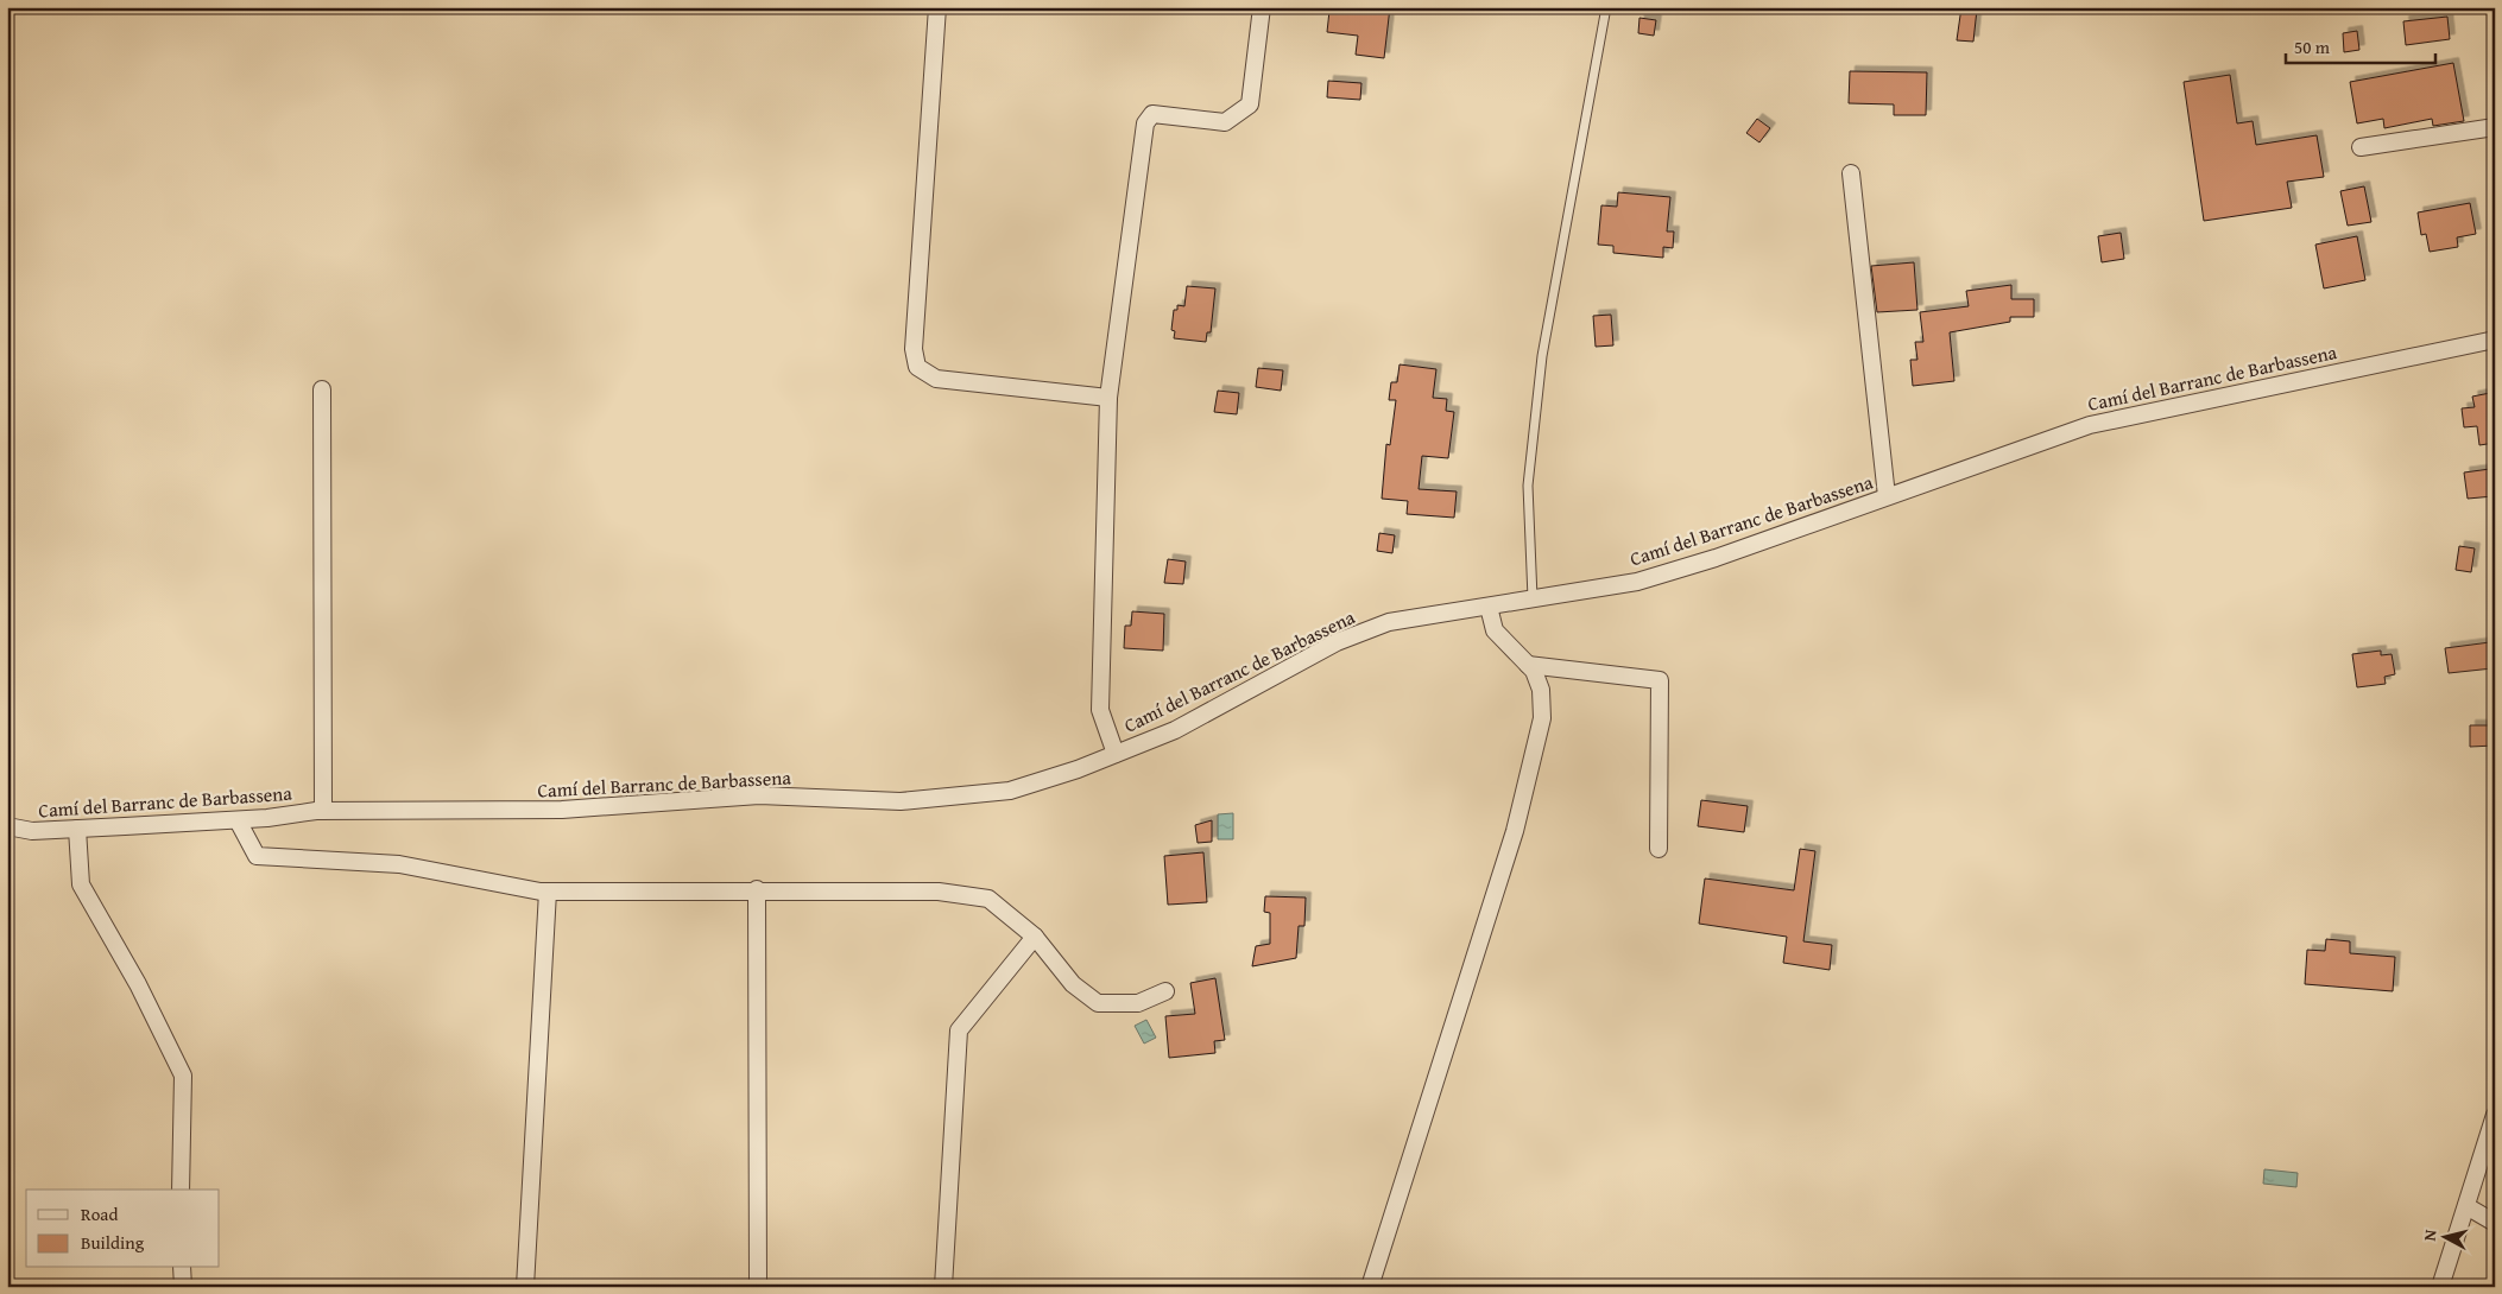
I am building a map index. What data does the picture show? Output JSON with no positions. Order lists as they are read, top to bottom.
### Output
{
  "streets": {
    "street": ["Camí del Barranc de Barbassena"]
  },
  "legend": ["Road", "Building"],
  "scale_bar": "50 m",
  "north": "left"
}
